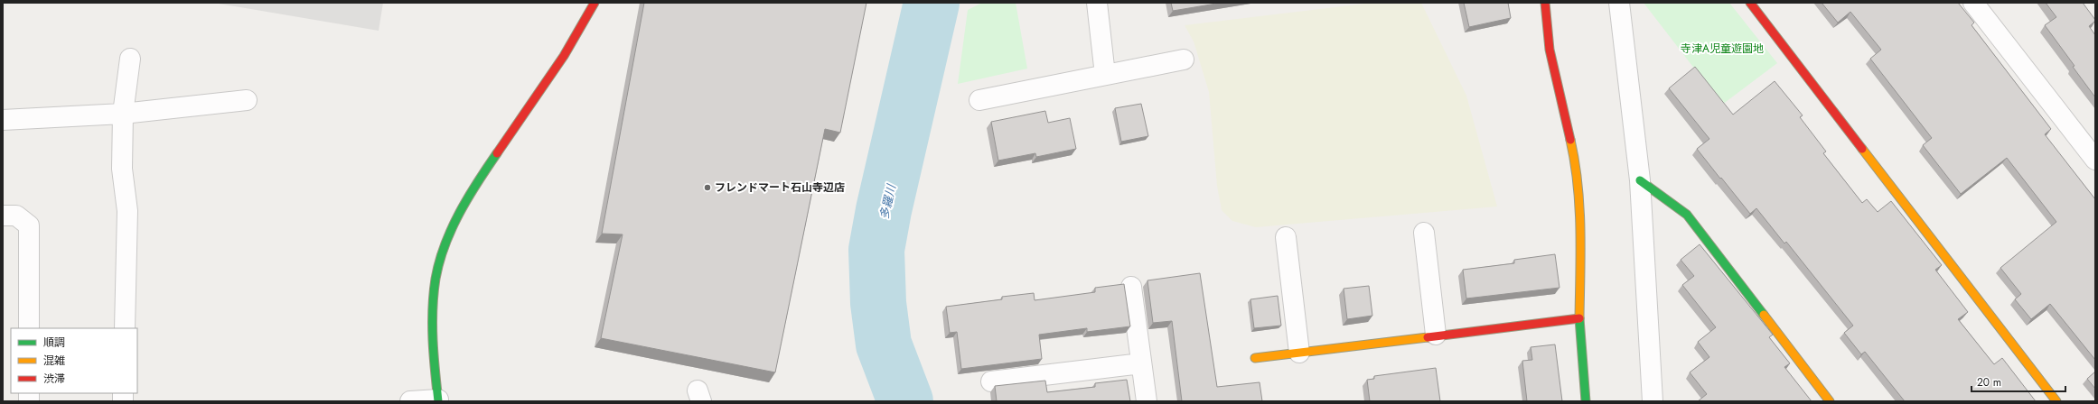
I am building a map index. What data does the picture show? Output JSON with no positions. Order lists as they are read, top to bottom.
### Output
{
  "water": ["多羅川"],
  "parks": ["寺津A児童遊園地"],
  "places": ["フレンドマート石山寺辺店"],
  "legend": ["順調", "混雑", "渋滞"],
  "scale_bar": "20 m"
}
